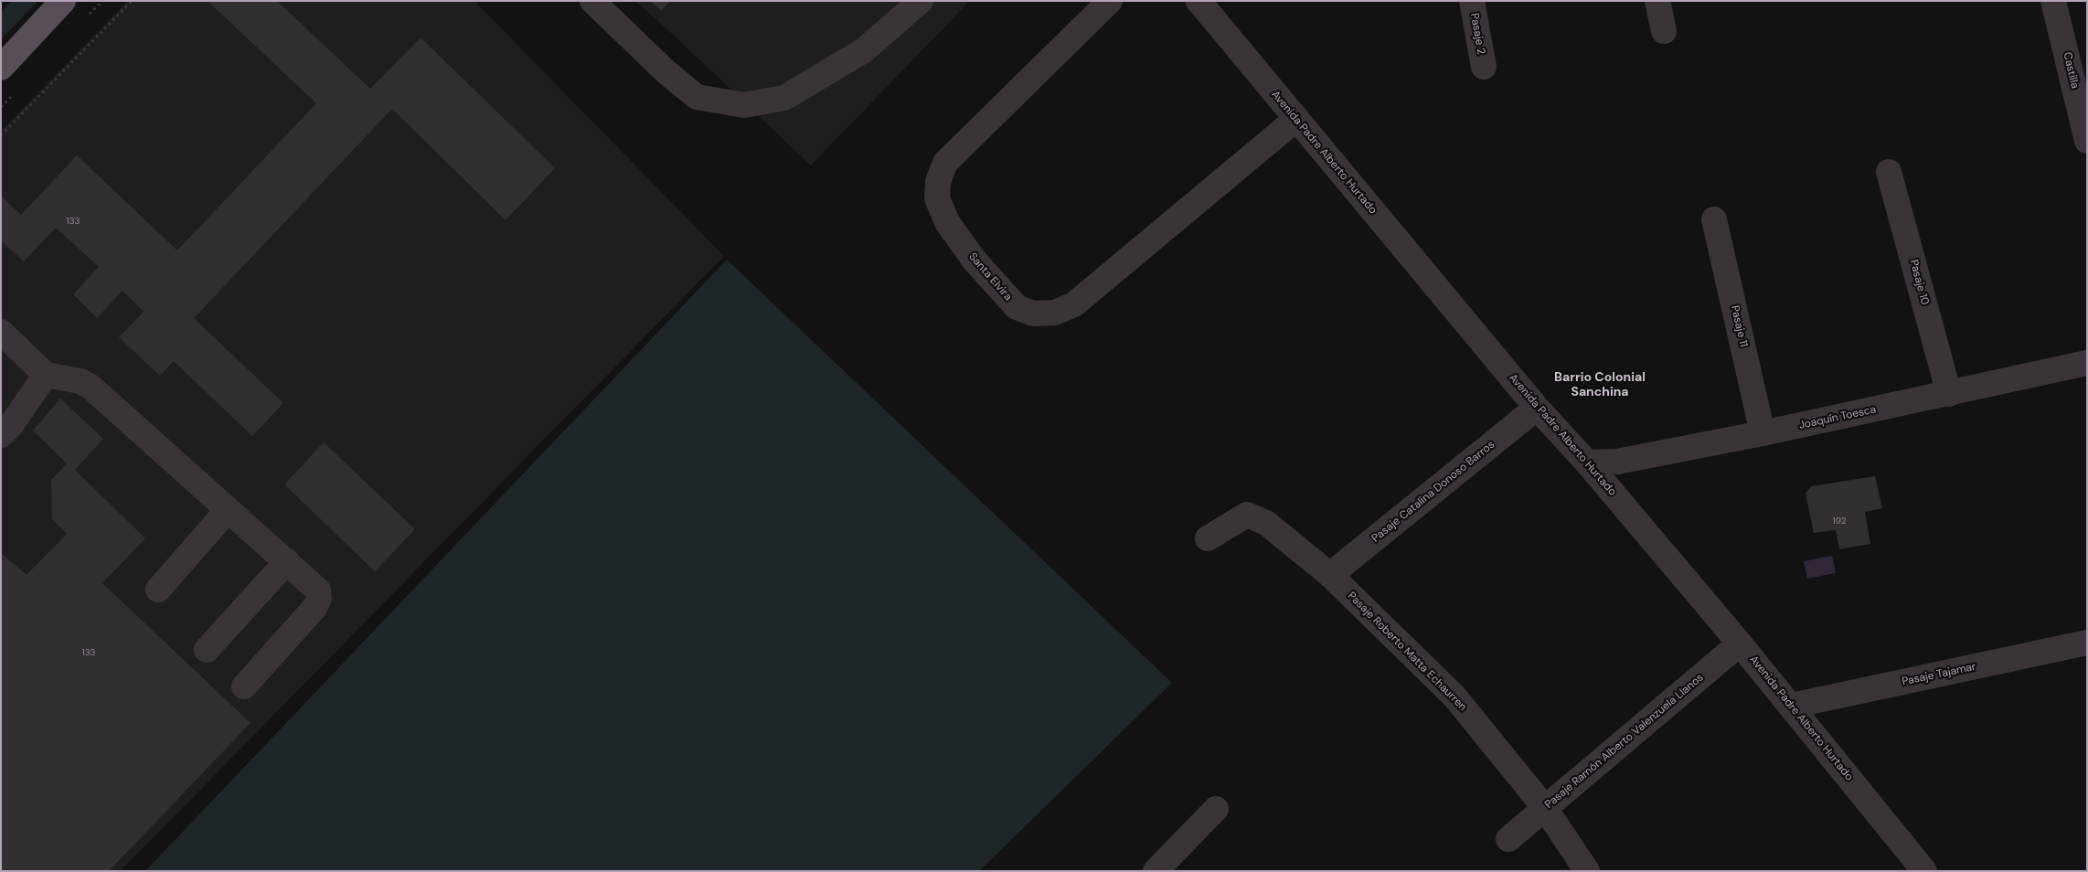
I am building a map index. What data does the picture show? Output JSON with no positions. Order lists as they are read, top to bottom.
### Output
{
  "streets": {
    "street": [
      "Pasaje 2",
      "Castilla",
      "Avenida Padre Alberto Hurtado",
      "Santa Elvira",
      "Pasaje 10",
      "Pasaje 11",
      "Joaquín Toesca",
      "Pasaje Catalina Donoso Barros",
      "Pasaje Roberto Matta Echaurren",
      "Pasaje Tajamar",
      "Pasaje Ramón Alberto Valenzuela Llanos"
    ]
  },
  "crossings": [
    ["Avenida Padre Alberto Hurtado", "Santa Elvira"],
    ["Avenida Padre Alberto Hurtado", "Joaquín Toesca"],
    ["Avenida Padre Alberto Hurtado", "Pasaje Catalina Donoso Barros"],
    ["Avenida Padre Alberto Hurtado", "Pasaje Tajamar"],
    ["Avenida Padre Alberto Hurtado", "Pasaje Ramón Alberto Valenzuela Llanos"],
    ["Pasaje 10", "Joaquín Toesca"],
    ["Pasaje 11", "Joaquín Toesca"],
    ["Pasaje Catalina Donoso Barros", "Pasaje Roberto Matta Echaurren"],
    ["Pasaje Roberto Matta Echaurren", "Pasaje Ramón Alberto Valenzuela Llanos"]
  ],
  "districts": ["Barrio Colonial Sanchina"],
  "house_numbers": ["133", "192", "133"]
}
